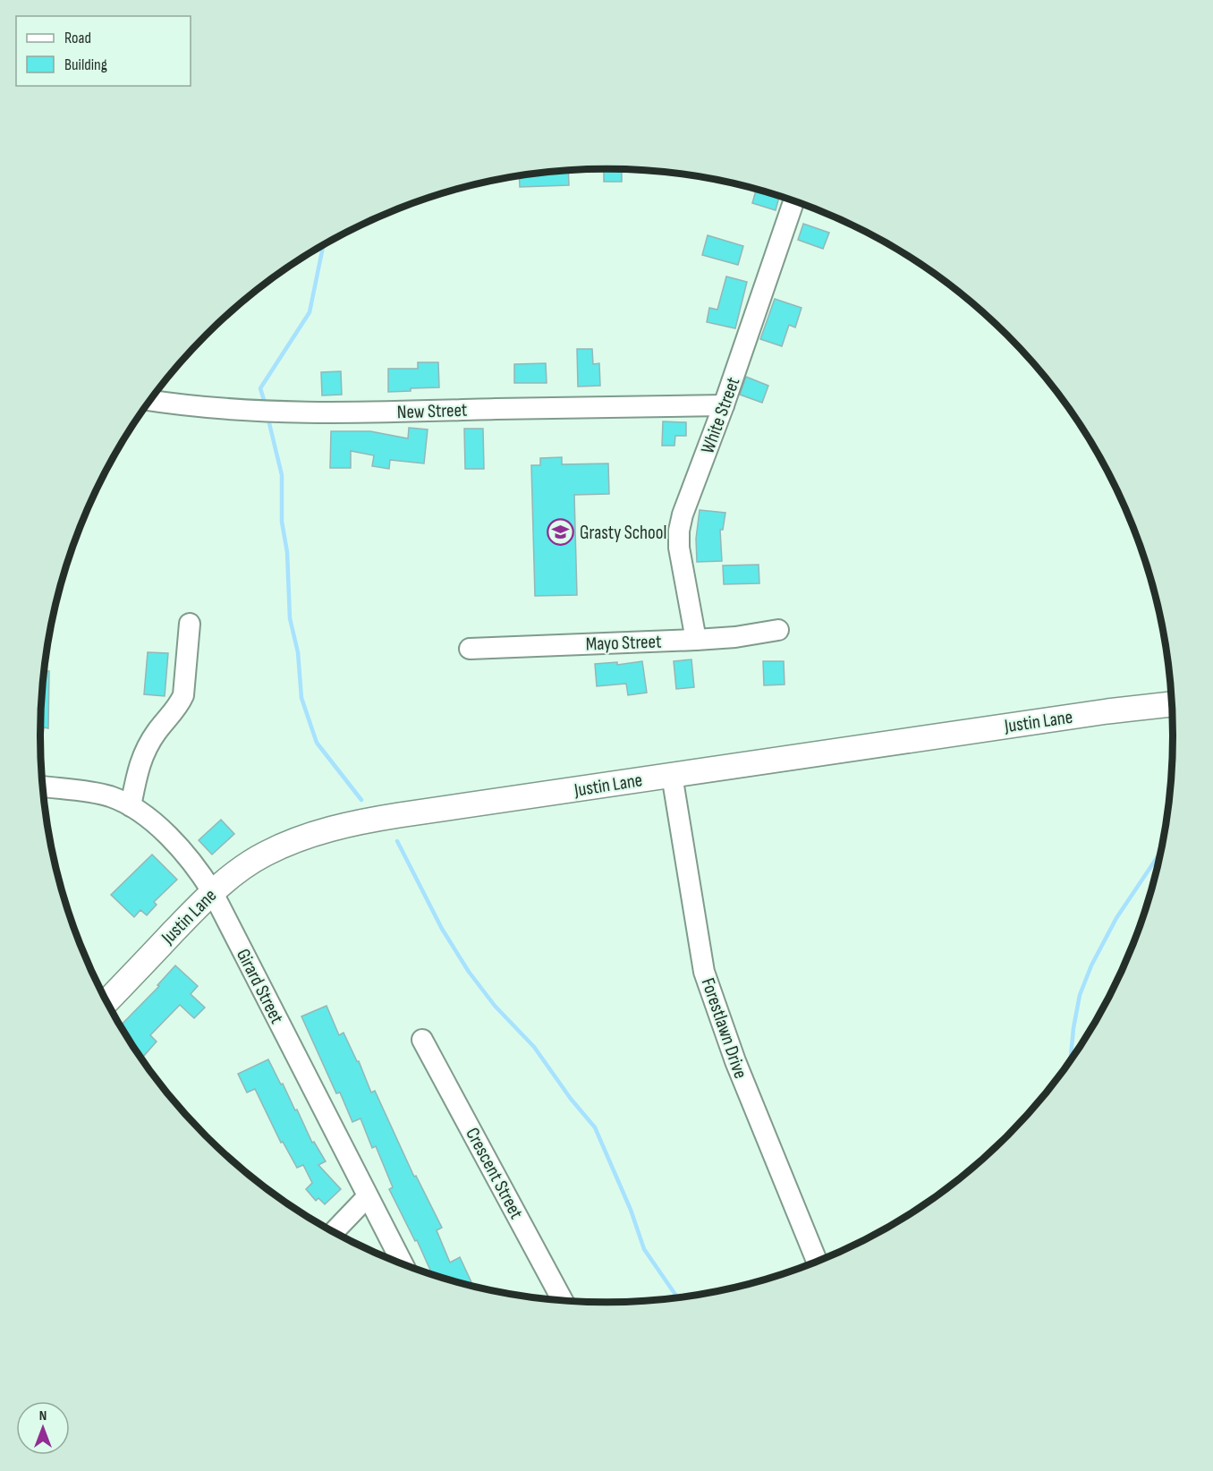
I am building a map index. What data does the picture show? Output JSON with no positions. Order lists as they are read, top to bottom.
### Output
{
  "streets": {
    "main road": ["Justin Lane"],
    "street": [
      "New Street",
      "White Street",
      "Mayo Street",
      "Girard Street",
      "Forestlawn Drive",
      "Crescent Street"
    ]
  },
  "crossings": [
    ["New Street", "White Street"],
    ["White Street", "Mayo Street"],
    ["Justin Lane", "Girard Street"],
    ["Justin Lane", "Forestlawn Drive"]
  ],
  "places": {
    "school or university": ["Grasty School"]
  },
  "legend": ["Road", "Building"],
  "north": "top"
}
